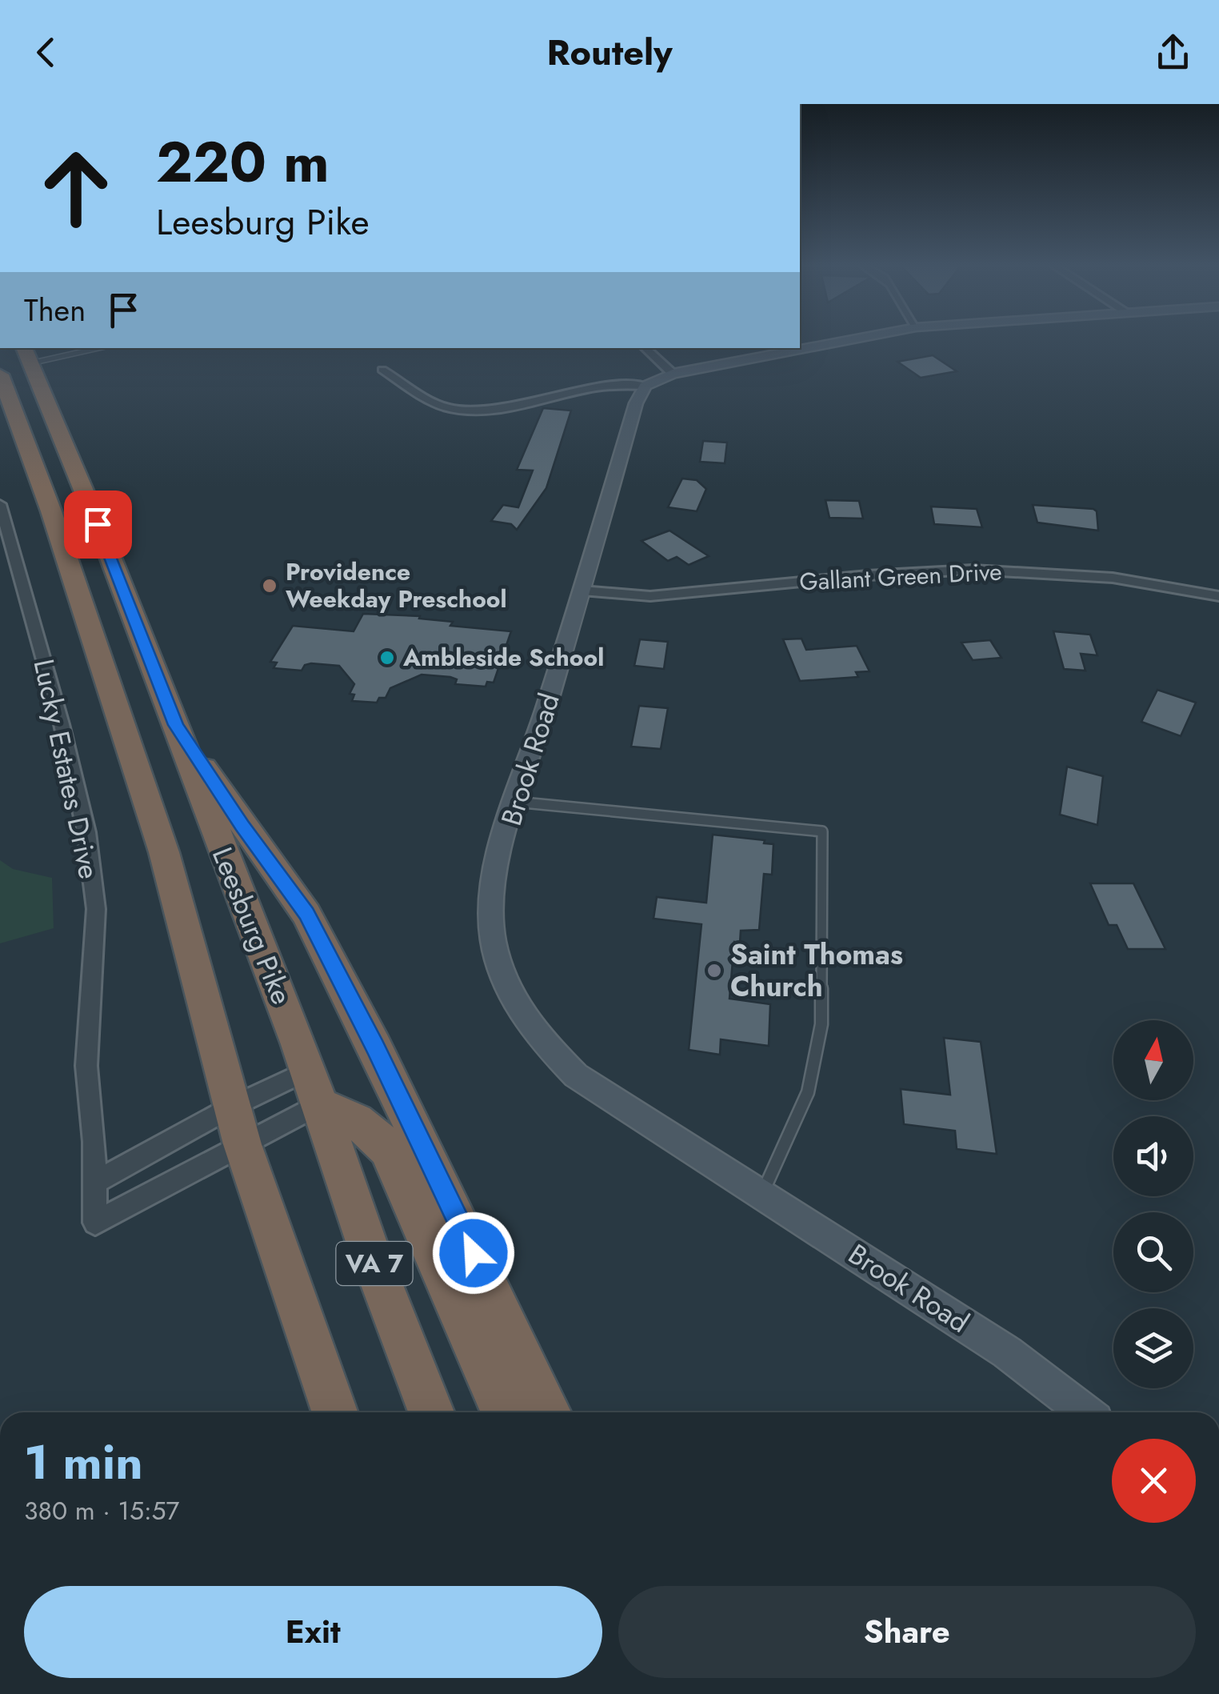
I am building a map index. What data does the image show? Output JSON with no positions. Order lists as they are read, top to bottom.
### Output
{
  "streets": {
    "highway": ["Leesburg Pike", "VA 7"],
    "street": ["Gallant Green Drive", "Brook Road", "Lucky Estates Drive"]
  },
  "crossings": [
    ["Gallant Green Drive", "Brook Road"],
    ["Lucky Estates Drive", "Leesburg Pike"]
  ],
  "places": ["Providence Weekday Preschool", "Ambleside School", "Saint Thomas Church"],
  "north": "top",
  "page": {
    "header": "Routely",
    "turn": ["220 m", "Leesburg Pike"],
    "then": "Then",
    "heading": ["1 min", "380 m · 15:57"],
    "buttons": ["Exit", "Share"]
  }
}
